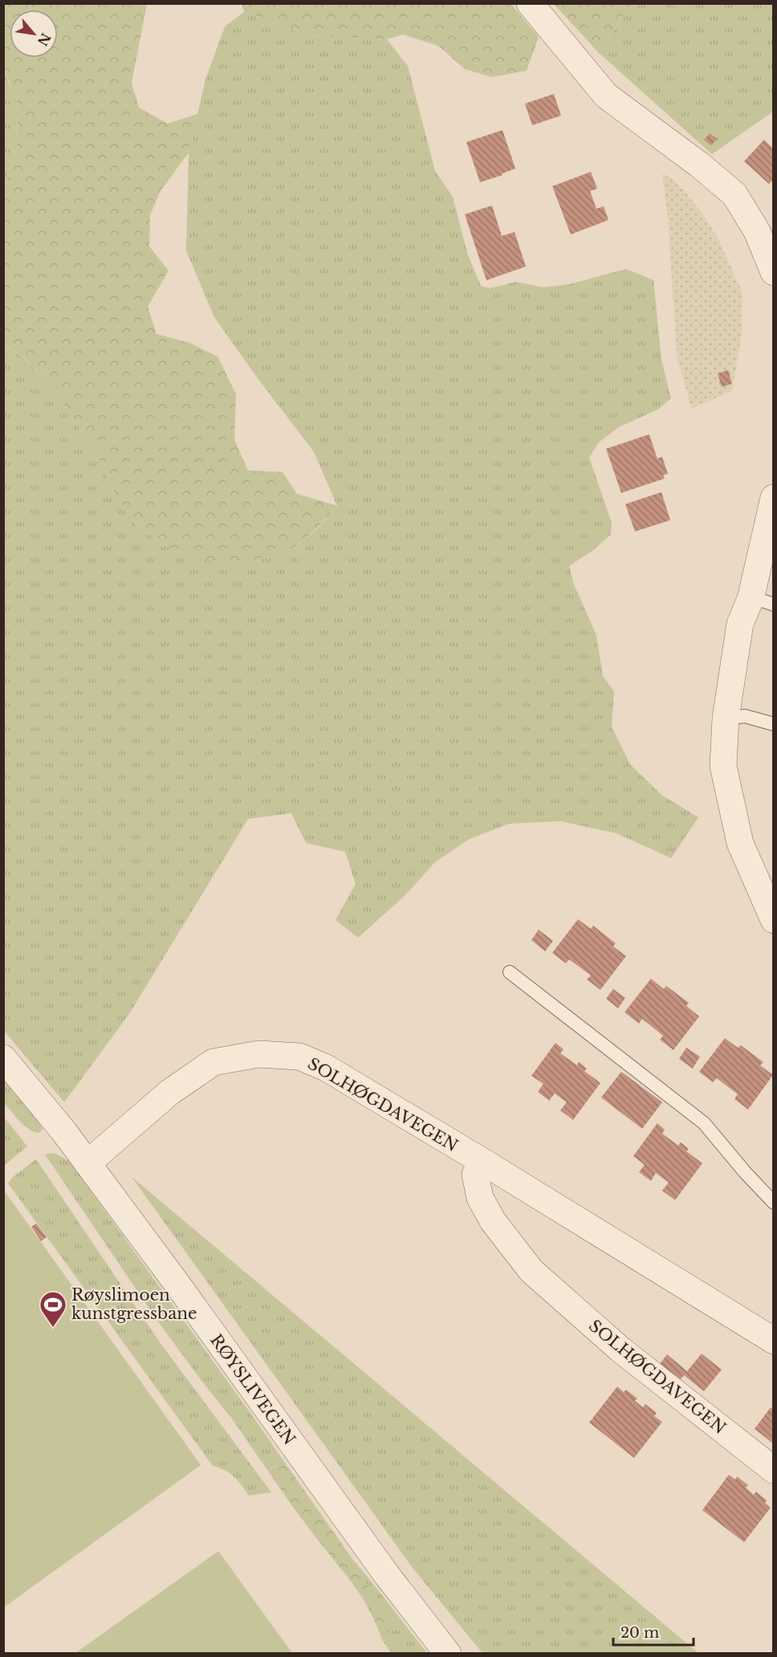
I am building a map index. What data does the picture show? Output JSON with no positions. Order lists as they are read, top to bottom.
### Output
{
  "streets": {
    "street": ["SOLHØGDAVEGEN", "RØYSLIVEGEN"]
  },
  "crossings": [
    ["SOLHØGDAVEGEN", "RØYSLIVEGEN"]
  ],
  "places": {
    "sports": ["Røyslimoen kunstgressbane"]
  },
  "scale_bar": "20 m",
  "north": "bottom right"
}
